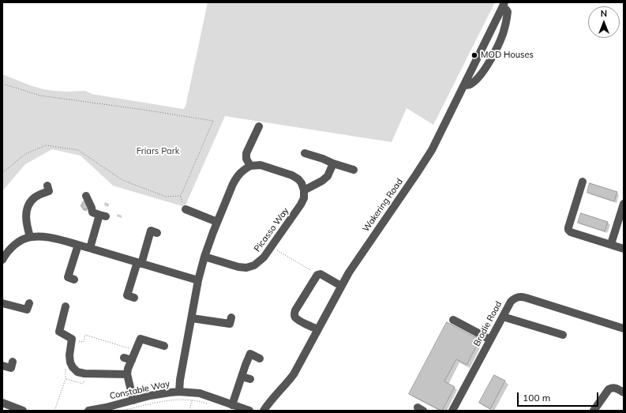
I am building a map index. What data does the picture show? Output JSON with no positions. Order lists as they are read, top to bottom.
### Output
{
  "streets": {
    "street": [
      "Wakering Road",
      "Picasso Way",
      "Brodie Road",
      "Constable Way"
    ]
  },
  "parks": ["Friars Park"],
  "places": ["MOD Houses"],
  "scale_bar": "100 m",
  "north": "top"
}
